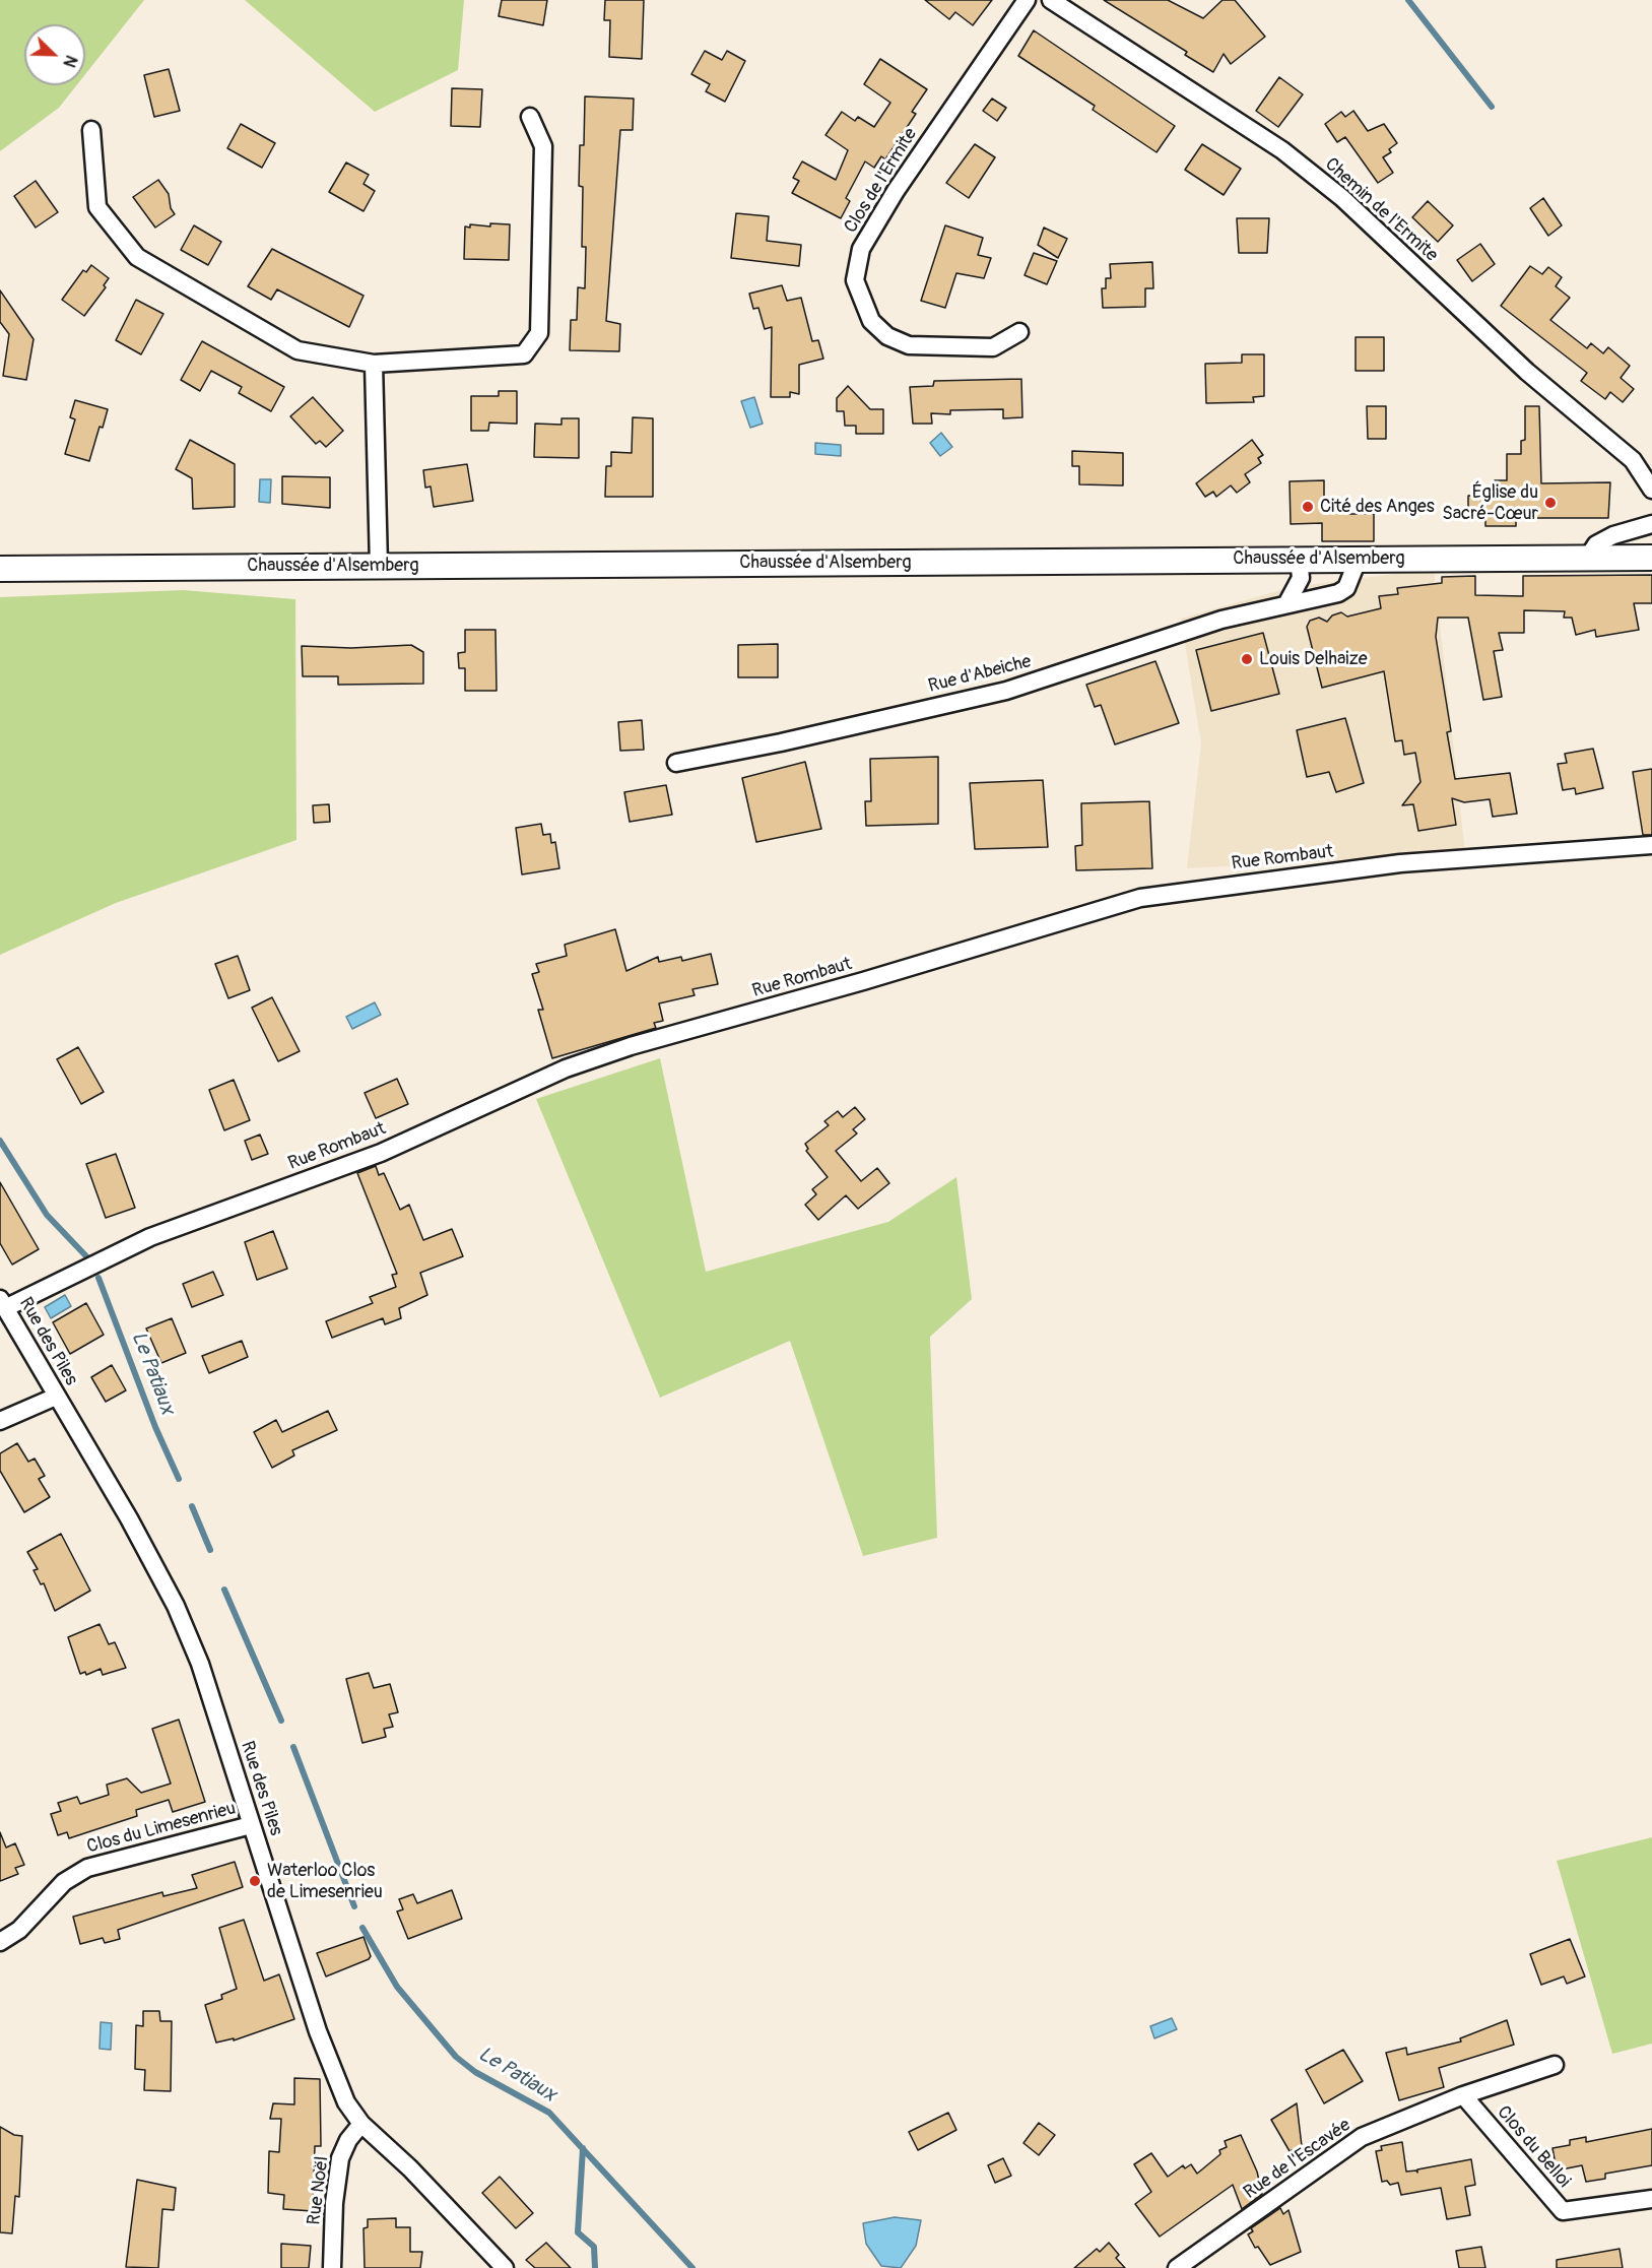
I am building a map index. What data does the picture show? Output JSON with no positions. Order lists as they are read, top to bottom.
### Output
{
  "streets": {
    "main road": ["Chaussée d'Alsemberg"],
    "street": [
      "Clos de l'Ermite",
      "Chemin de l'Ermite",
      "Rue d'Abeiche",
      "Rue Rombaut",
      "Rue des Piles",
      "Clos du Limesenrieu",
      "Clos du Belloi",
      "Rue de l'Escavée",
      "Rue Noël"
    ]
  },
  "crossings": [
    ["Chaussée d'Alsemberg", "Rue d'Abeiche"],
    ["Rue Rombaut", "Rue des Piles"],
    ["Rue des Piles", "Clos du Limesenrieu"],
    ["Rue des Piles", "Rue Noël"],
    ["Clos du Belloi", "Rue de l'Escavée"]
  ],
  "water": ["Le Patiaux"],
  "places": [
    "Église du Sacré-Cœur",
    "Cité des Anges",
    "Louis Delhaize",
    "Waterloo Clos de Limesenrieu"
  ],
  "north": "bottom right"
}
